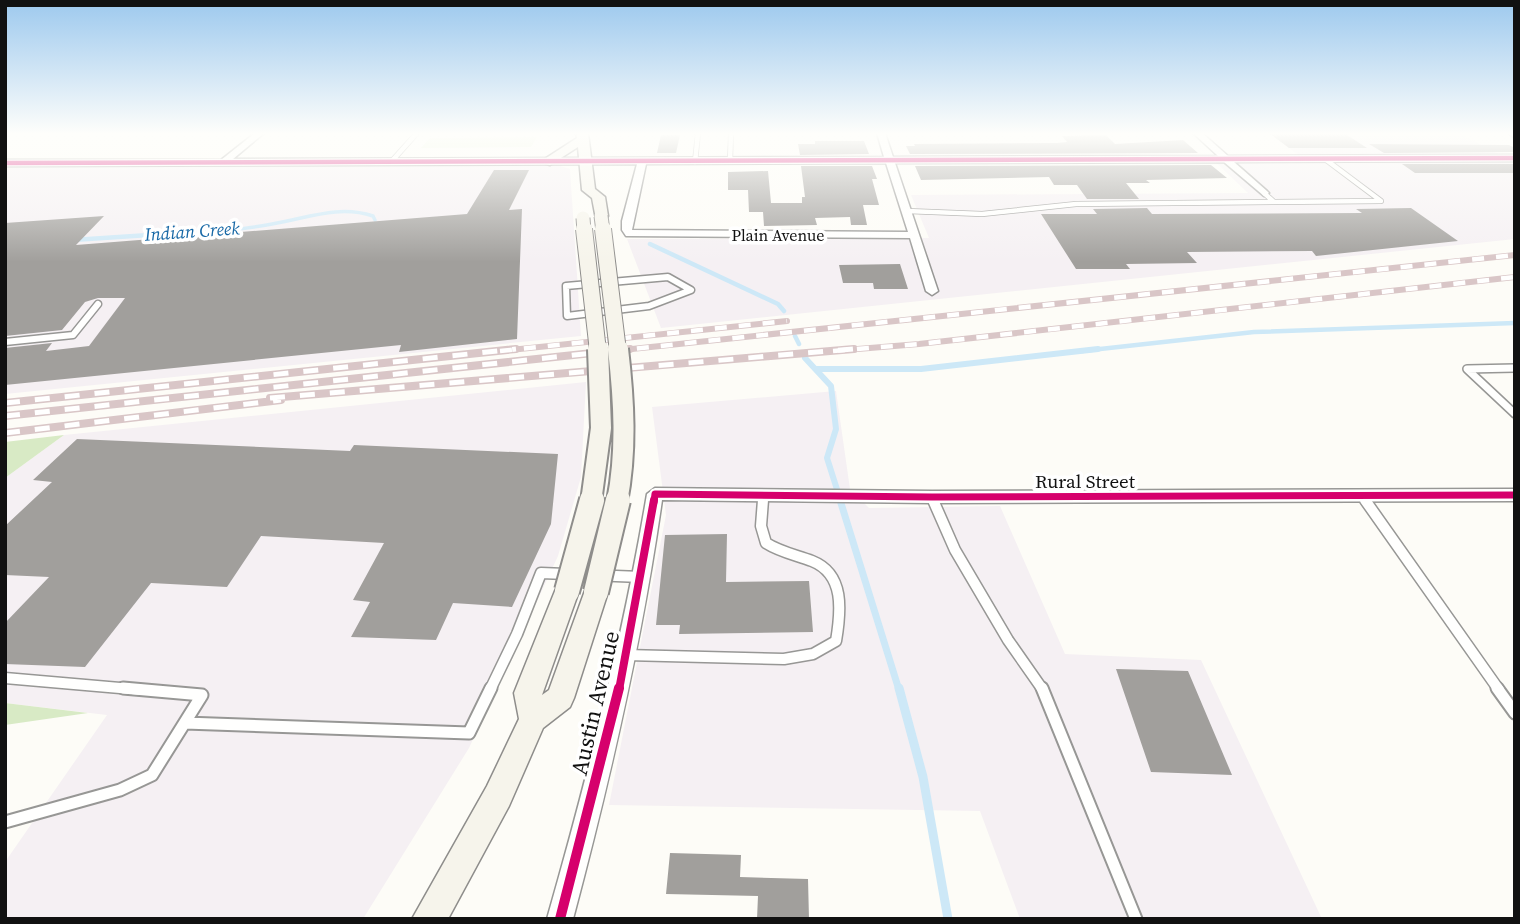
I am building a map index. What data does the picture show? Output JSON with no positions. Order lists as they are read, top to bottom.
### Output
{
  "streets": {
    "street": ["Plain Avenue", "Rural Street", "Austin Avenue"]
  },
  "crossings": [
    ["Rural Street", "Austin Avenue"]
  ],
  "water": ["Indian Creek"]
}
